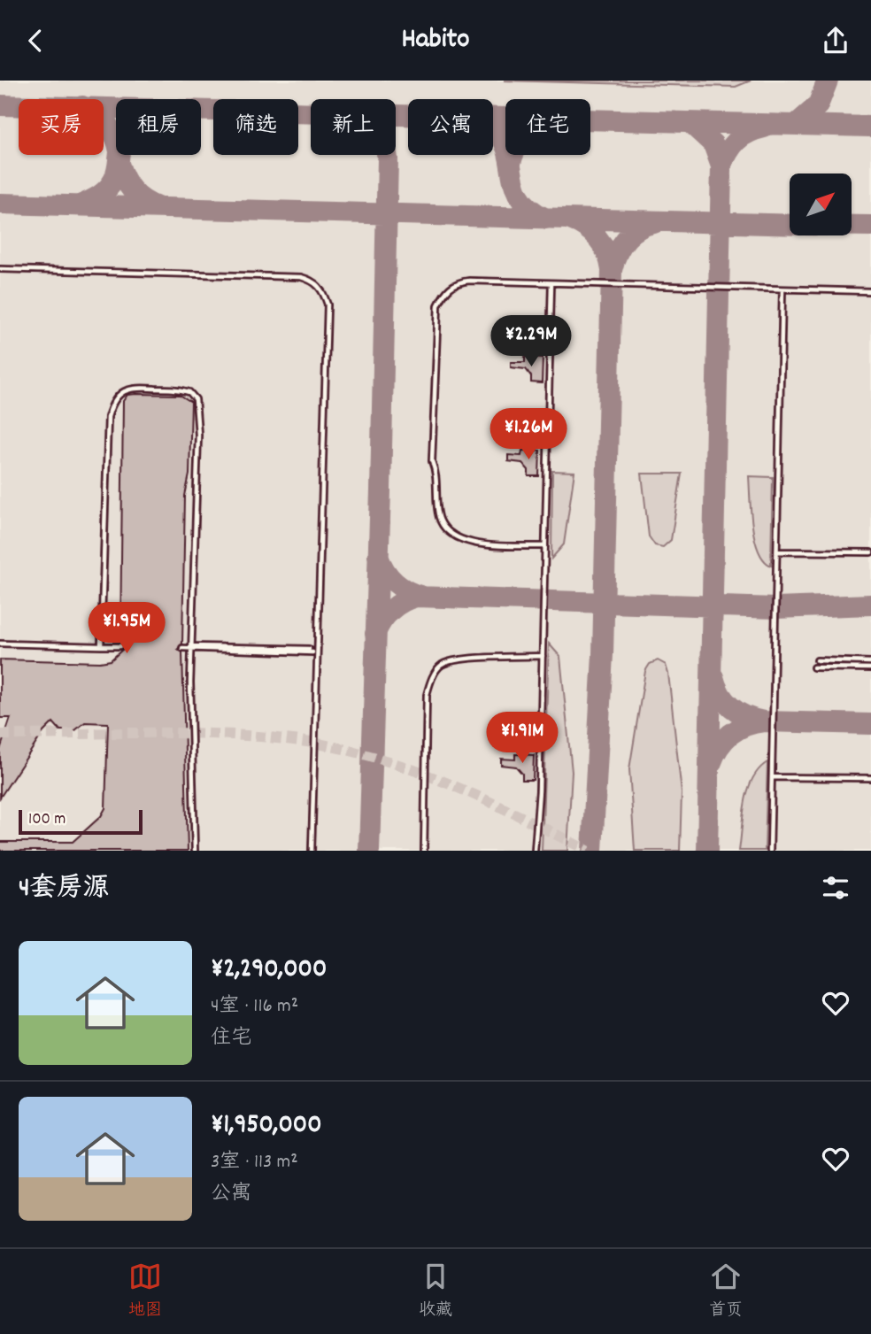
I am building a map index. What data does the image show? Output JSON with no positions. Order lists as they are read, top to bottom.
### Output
{
  "scale_bar": "100 m",
  "north": "top right",
  "page": {
    "header": "Habito",
    "chip": [
      "买房",
      "租房",
      "筛选",
      "新上",
      "公寓",
      "住宅"
    ],
    "price": [
      "¥2.29M",
      "¥1.26M",
      "¥1.95M",
      "¥1.91M"
    ],
    "scale": "100 m",
    "heading": "4套房源",
    "list": [
      {
        "name": "¥2,290,000",
        "note": "4室 · 116 m² · 住宅"
      },
      {
        "name": "¥1,950,000",
        "note": "3室 · 113 m² · 公寓"
      }
    ],
    "tabs": ["地图", "收藏", "首页"]
  }
}
